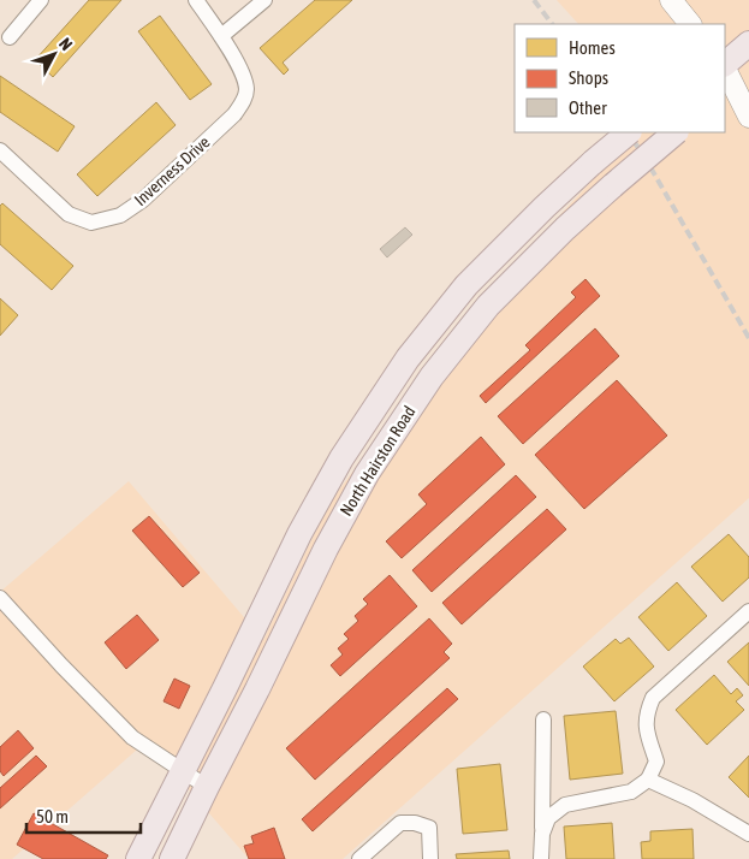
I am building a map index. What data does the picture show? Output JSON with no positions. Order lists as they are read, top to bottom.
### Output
{
  "streets": {
    "main road": ["North Hairston Road"],
    "street": ["Inverness Drive"]
  },
  "legend": ["Homes", "Shops", "Other"],
  "scale_bar": "50 m",
  "north": "top right"
}
